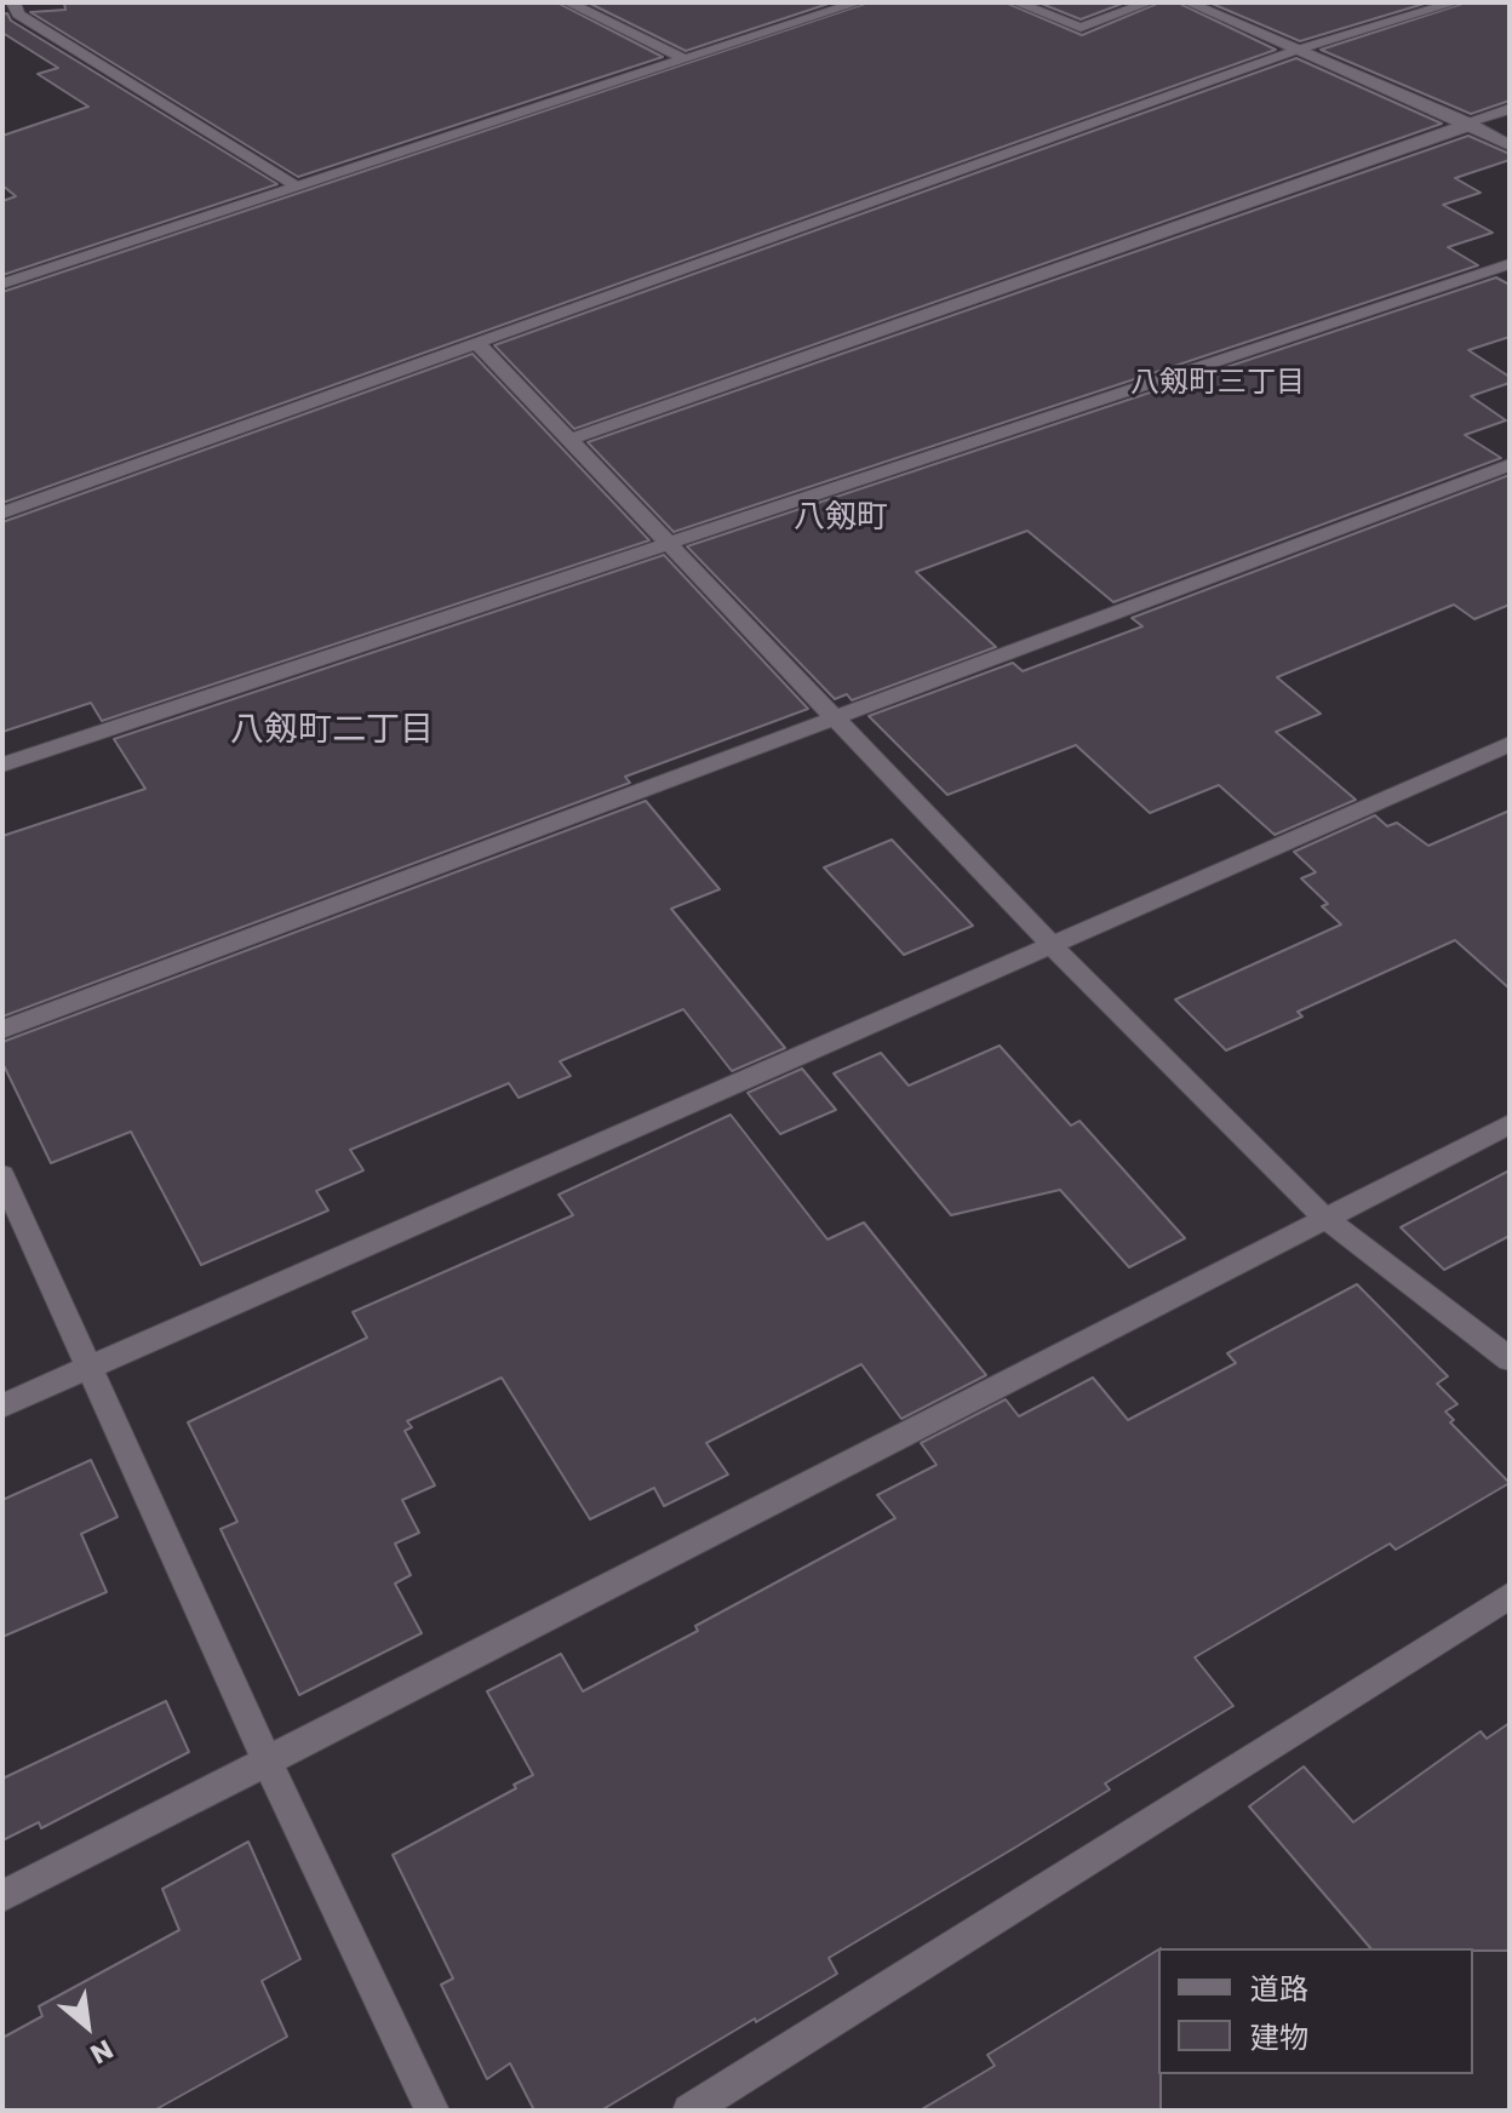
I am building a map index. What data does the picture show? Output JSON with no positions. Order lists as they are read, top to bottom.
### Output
{
  "districts": ["八剱町三丁目", "八剱町", "八剱町二丁目"],
  "legend": ["道路", "建物"],
  "north": "bottom right"
}
